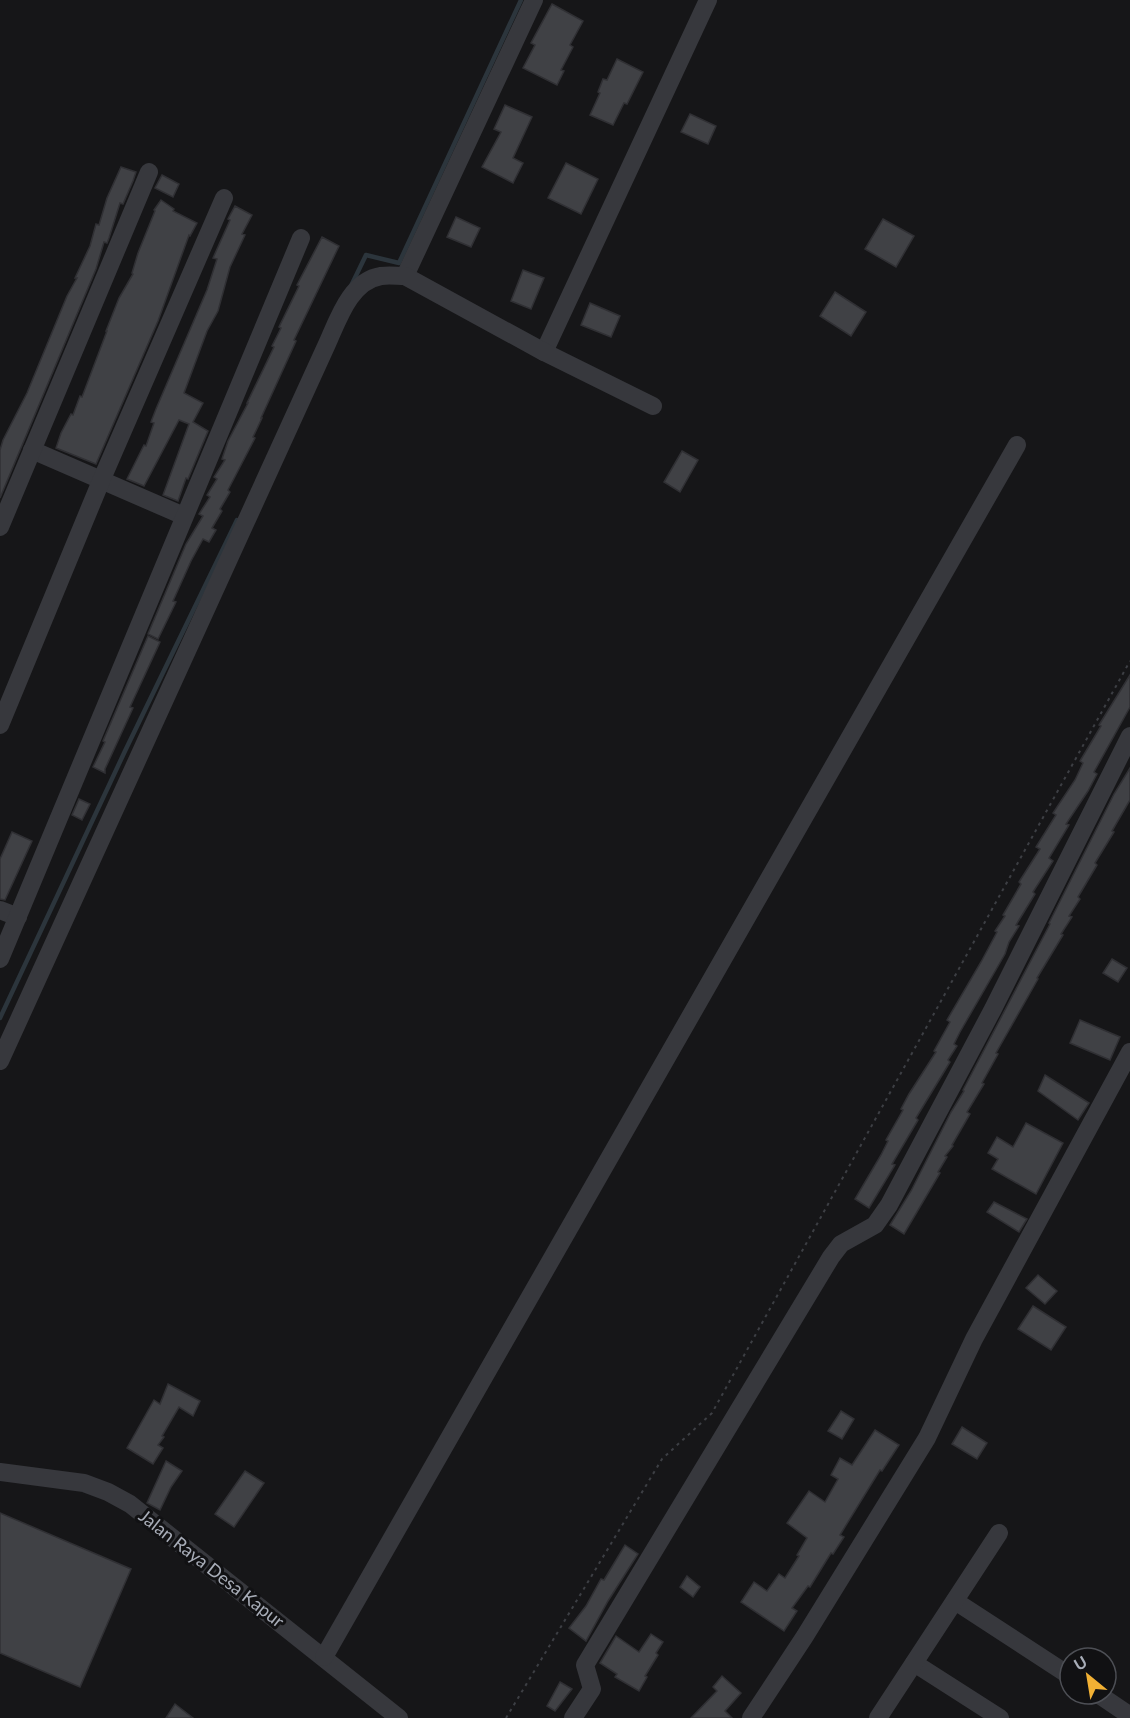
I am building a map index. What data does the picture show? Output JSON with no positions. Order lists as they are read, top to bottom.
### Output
{
  "streets": {
    "street": ["Jalan Raya Desa Kapur"]
  },
  "north": "top left"
}
